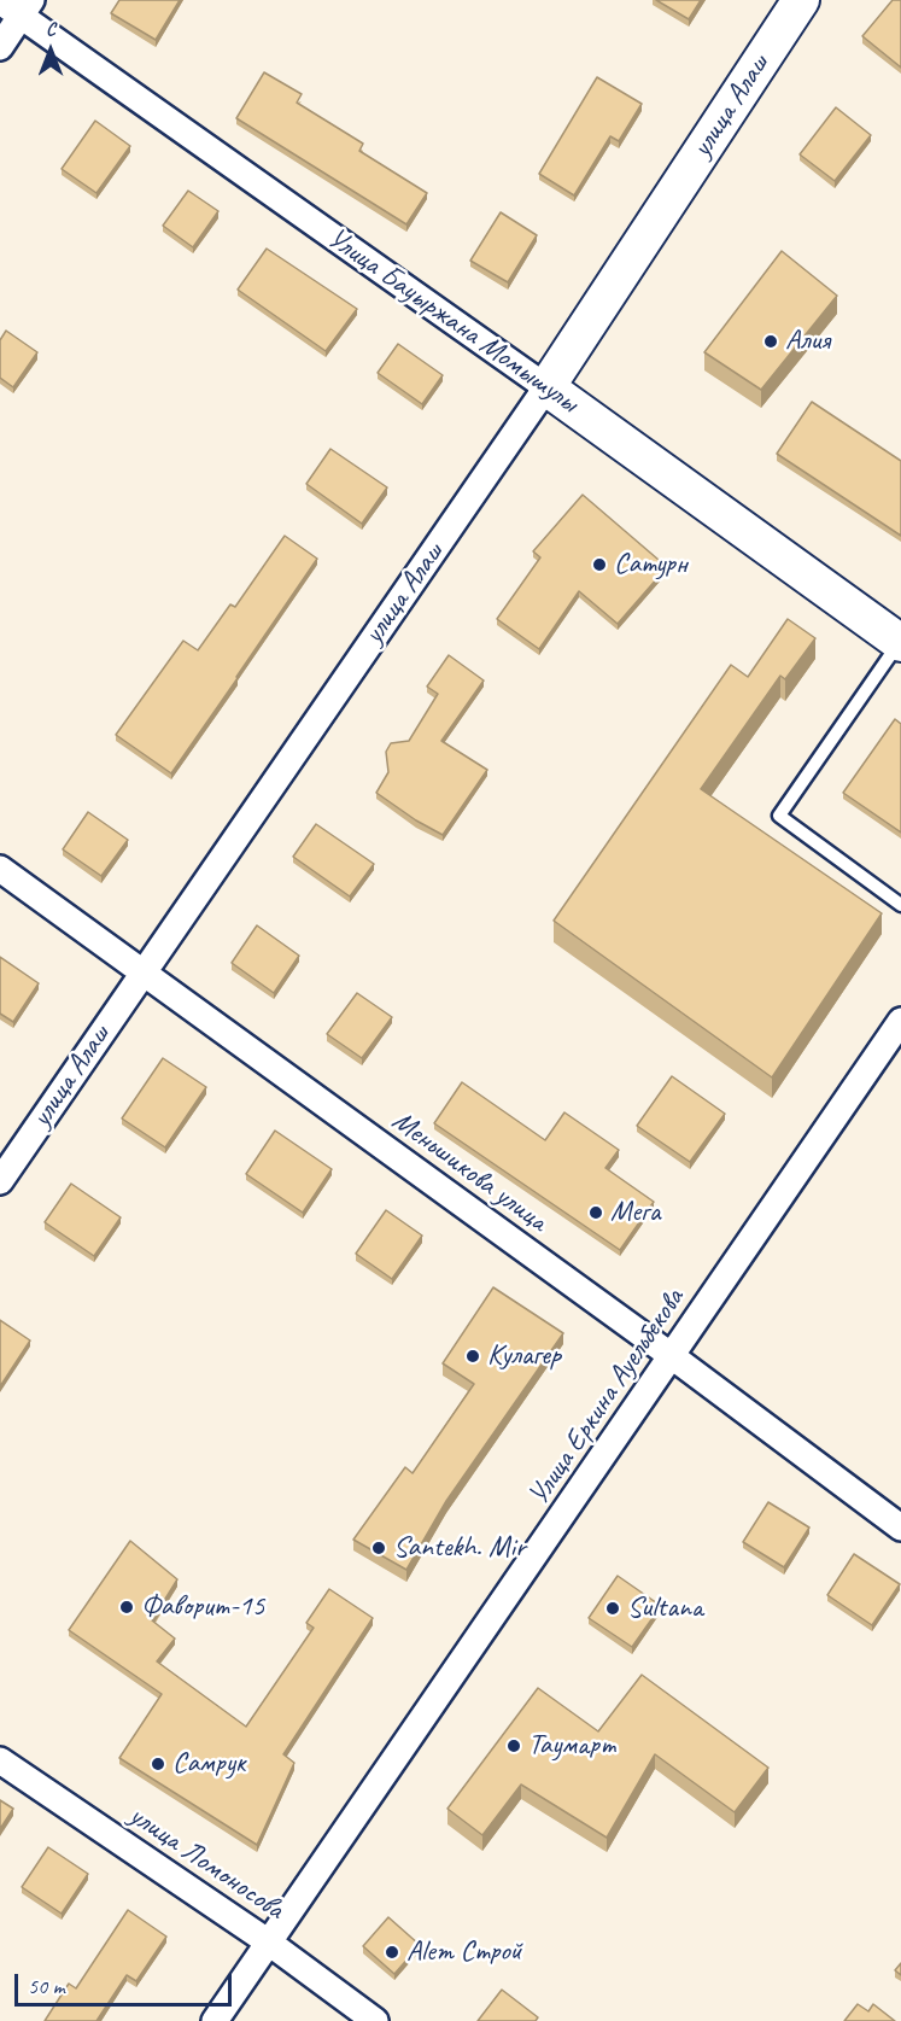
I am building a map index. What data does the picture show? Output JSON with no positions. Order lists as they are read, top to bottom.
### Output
{
  "streets": {
    "street": [
      "улица Алаш",
      "Улица Бауыржана Момышулы",
      "Меньшикова улица",
      "Улица Еркина Ауельбекова",
      "улица Ломоносова"
    ]
  },
  "crossings": [
    ["улица Алаш", "Улица Бауыржана Момышулы"],
    ["улица Алаш", "Меньшикова улица"],
    ["Меньшикова улица", "Улица Еркина Ауельбекова"],
    ["Улица Еркина Ауельбекова", "улица Ломоносова"]
  ],
  "places": [
    "Алия",
    "Сатурн",
    "Мега",
    "Кулагер",
    "Santekh. Mir",
    "Фаворит-15",
    "Sultana",
    "Таумарт",
    "Самрук",
    "Alem Строй"
  ],
  "scale_bar": "50 m",
  "north": "top"
}
